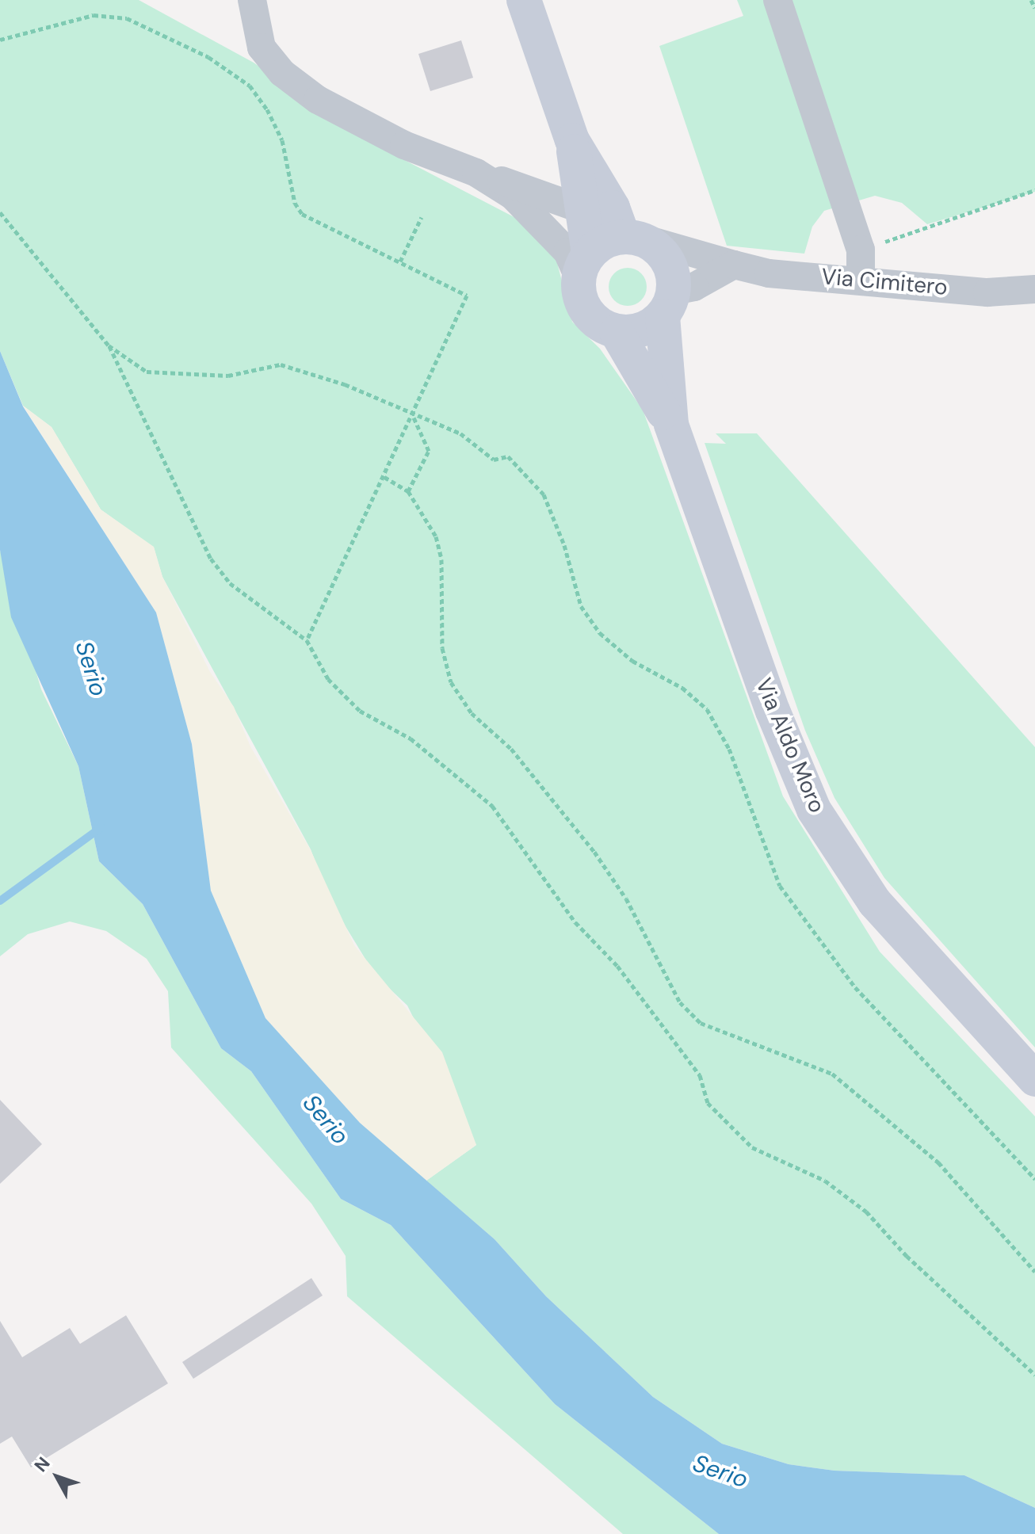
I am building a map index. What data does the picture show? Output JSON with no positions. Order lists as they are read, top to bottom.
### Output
{
  "streets": {
    "street": ["Via Cimitero", "Via Aldo Moro"]
  },
  "crossings": [
    ["Via Cimitero", "Via Aldo Moro"]
  ],
  "water": ["Serio"],
  "north": "top left"
}
